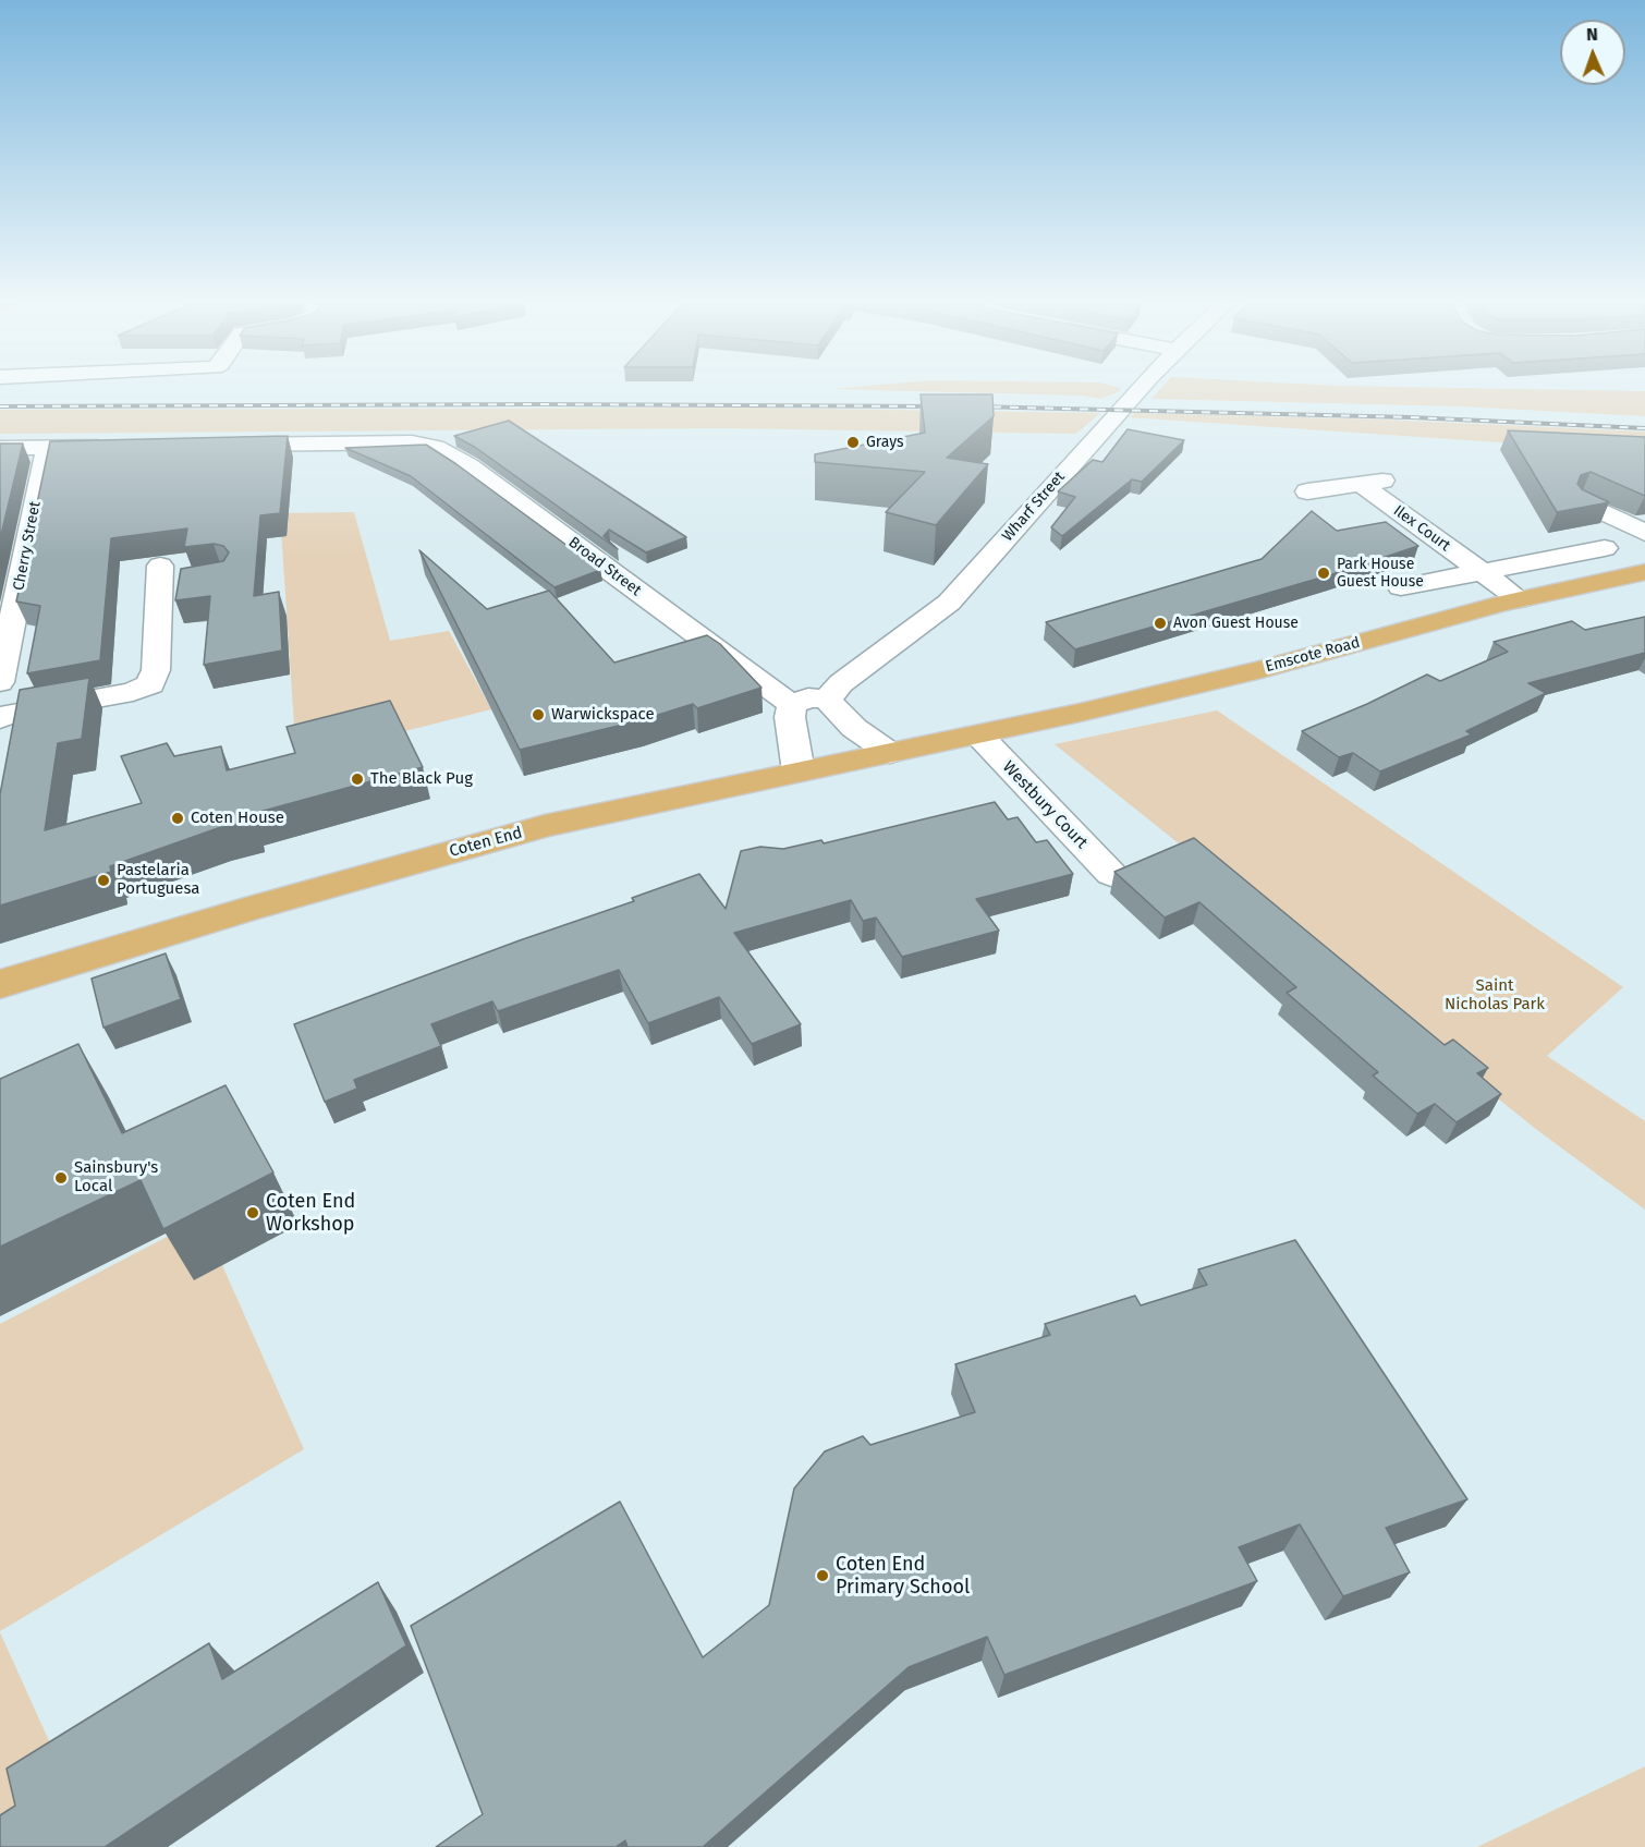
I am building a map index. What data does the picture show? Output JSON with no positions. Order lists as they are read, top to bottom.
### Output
{
  "streets": {
    "main road": ["Emscote Road", "Coten End"],
    "street": [
      "Wharf Street",
      "Ilex Court",
      "Cherry Street",
      "Broad Street",
      "Westbury Court"
    ]
  },
  "crossings": [
    ["Ilex Court", "Emscote Road"],
    ["Emscote Road", "Westbury Court"],
    ["Emscote Road", "Coten End"],
    ["Westbury Court", "Coten End"]
  ],
  "parks": ["Saint Nicholas Park"],
  "places": [
    "Grays",
    "Park House Guest House",
    "Avon Guest House",
    "Warwickspace",
    "The Black Pug",
    "Coten House",
    "Pastelaria Portuguesa",
    "Sainsbury's Local",
    "Coten End Workshop",
    "Coten End Primary School"
  ],
  "north": "top"
}
